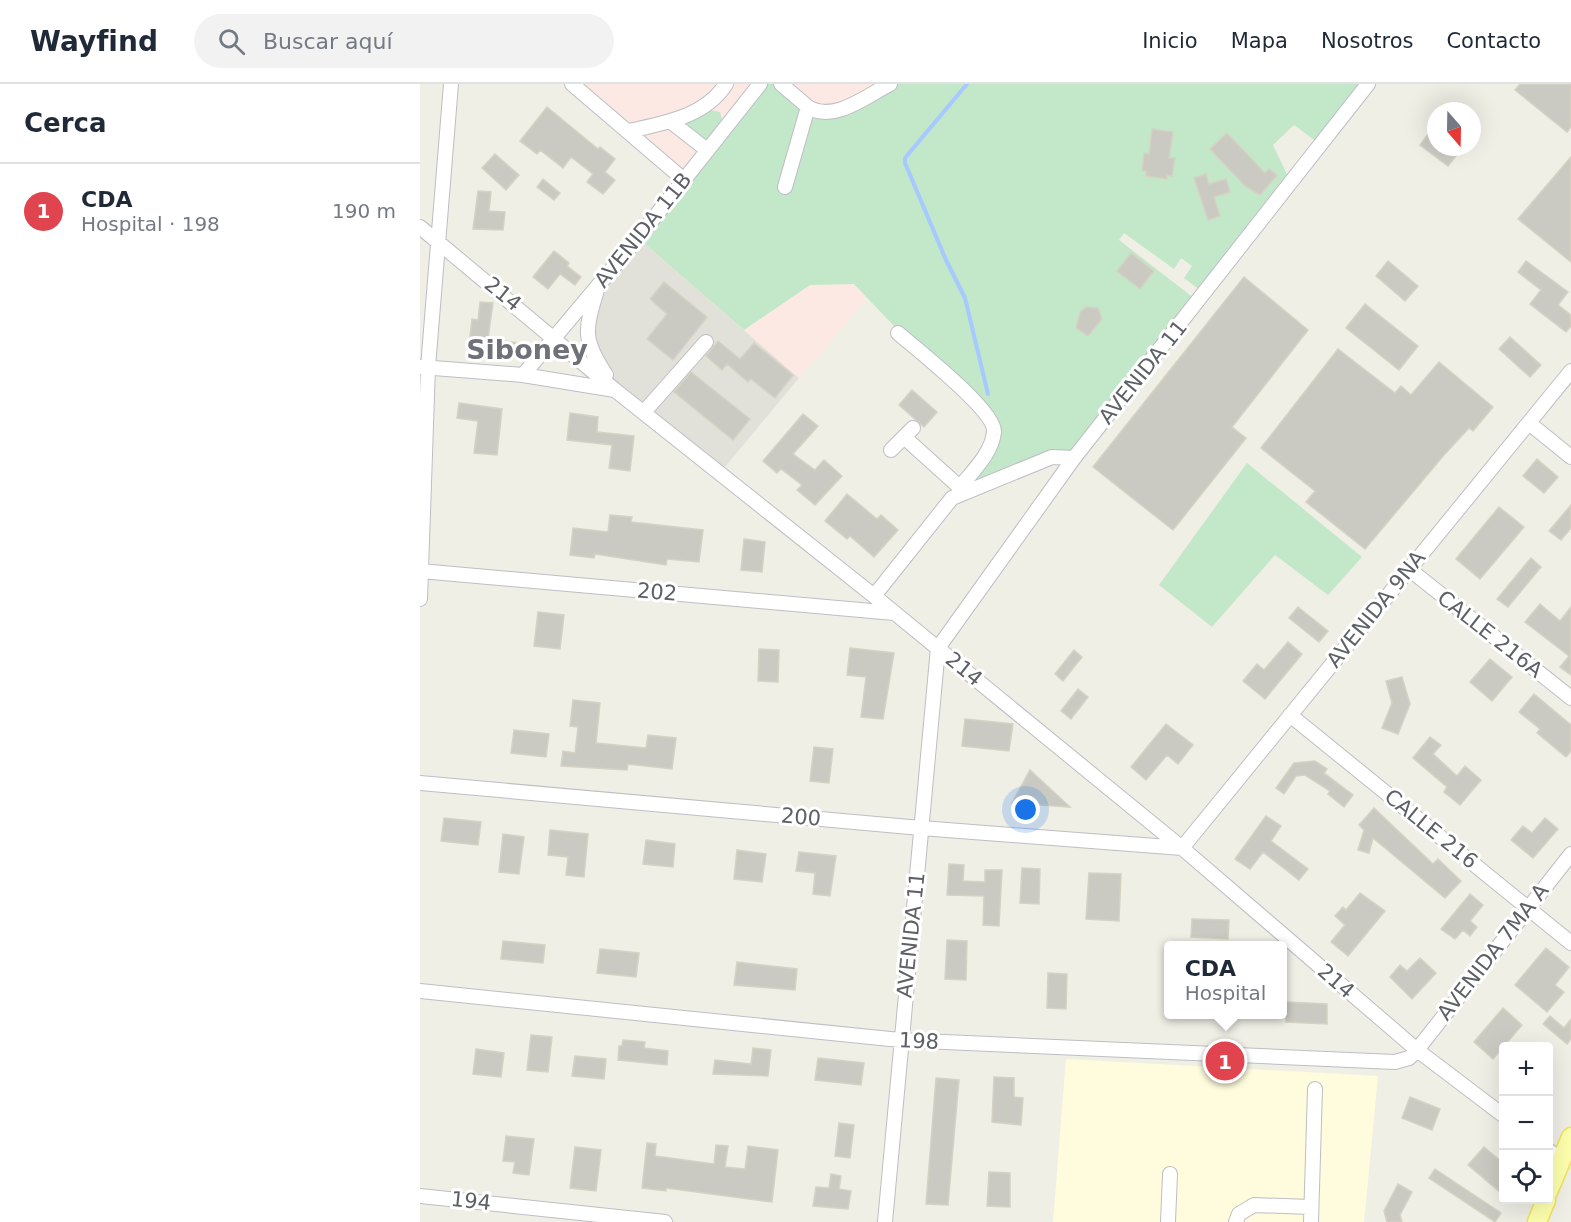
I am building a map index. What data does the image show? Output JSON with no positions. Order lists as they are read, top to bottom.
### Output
{
  "streets": {
    "street": [
      "AVENIDA 11B",
      "214",
      "AVENIDA 11",
      "202",
      "AVENIDA 9NA",
      "CALLE 216A",
      "200",
      "CALLE 216",
      "AVENIDA 7MA A",
      "198",
      "194"
    ]
  },
  "crossings": [
    ["AVENIDA 11B", "214"],
    ["214", "AVENIDA 11"],
    ["214", "202"],
    ["214", "AVENIDA 9NA"],
    ["214", "200"],
    ["214", "AVENIDA 7MA A"],
    ["214", "198"],
    ["AVENIDA 11", "200"],
    ["AVENIDA 11", "198"],
    ["AVENIDA 9NA", "CALLE 216A"],
    ["AVENIDA 9NA", "200"],
    ["AVENIDA 9NA", "CALLE 216"],
    ["CALLE 216", "AVENIDA 7MA A"],
    ["AVENIDA 7MA A", "198"]
  ],
  "districts": ["Siboney"],
  "north": "bottom",
  "page": {
    "header": "Wayfind",
    "search": "Buscar aquí",
    "nav": [
      "Inicio",
      "Mapa",
      "Nosotros",
      "Contacto"
    ],
    "heading": "Cerca",
    "list": [
      {
        "mark": "1",
        "name": "CDA",
        "note": "Hospital · 198",
        "value": "190 m"
      }
    ],
    "popup": ["CDA", "Hospital"],
    "pins": "1",
    "map_buttons": ["+", "−"]
  }
}
